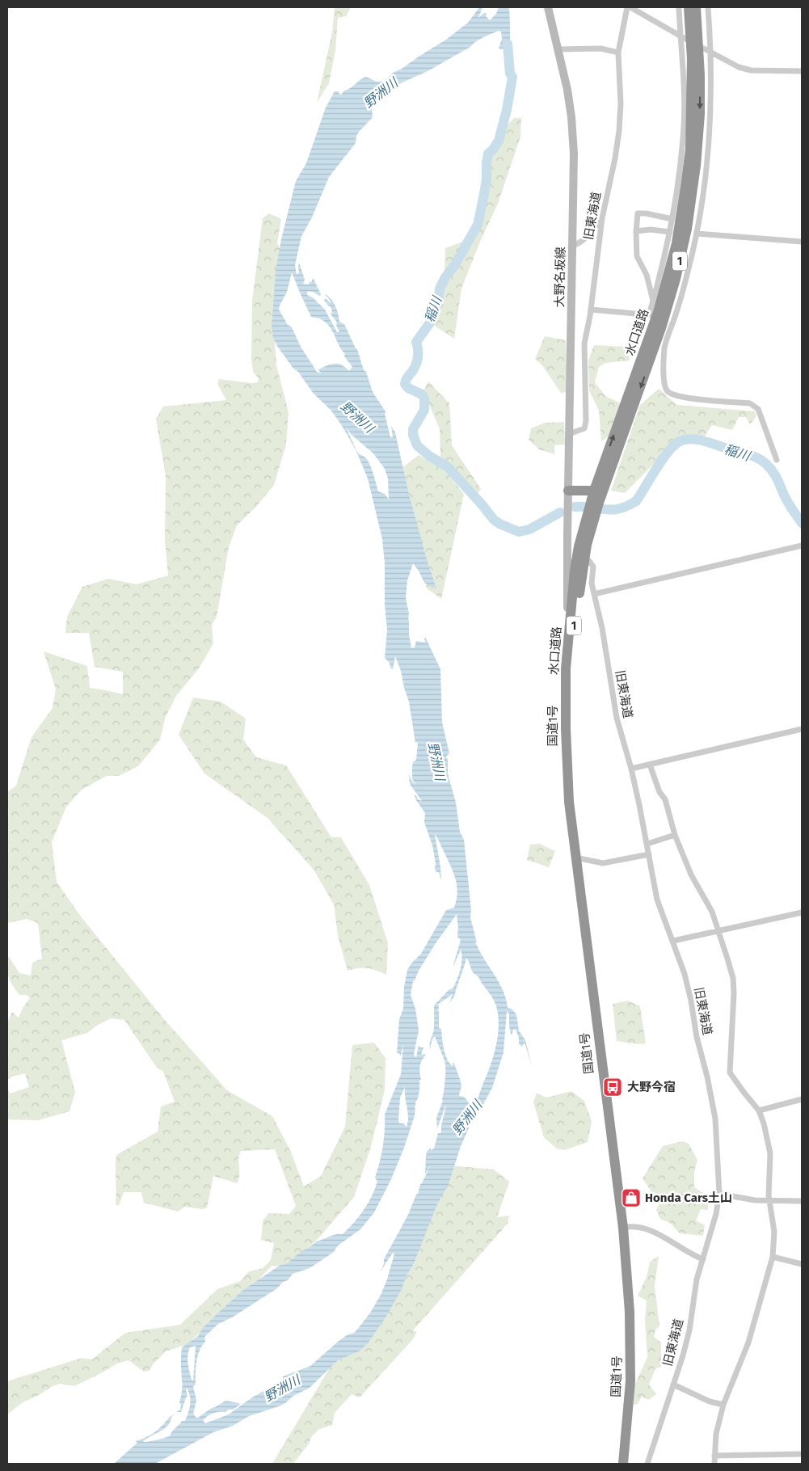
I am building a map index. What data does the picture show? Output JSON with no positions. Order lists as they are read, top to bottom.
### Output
{
  "streets": {
    "highway": ["1", "水口道路", "国道1号"],
    "main road": ["大野名坂線"],
    "street": ["旧東海道"]
  },
  "crossings": [
    ["旧東海道", "大野名坂線"],
    ["旧東海道", "水口道路"],
    ["大野名坂線", "水口道路"],
    ["水口道路", "国道1号"]
  ],
  "water": ["野洲川", "稲川"],
  "places": {
    "bus stop": ["大野今宿"],
    "shop": ["Honda Cars土山"]
  }
}
